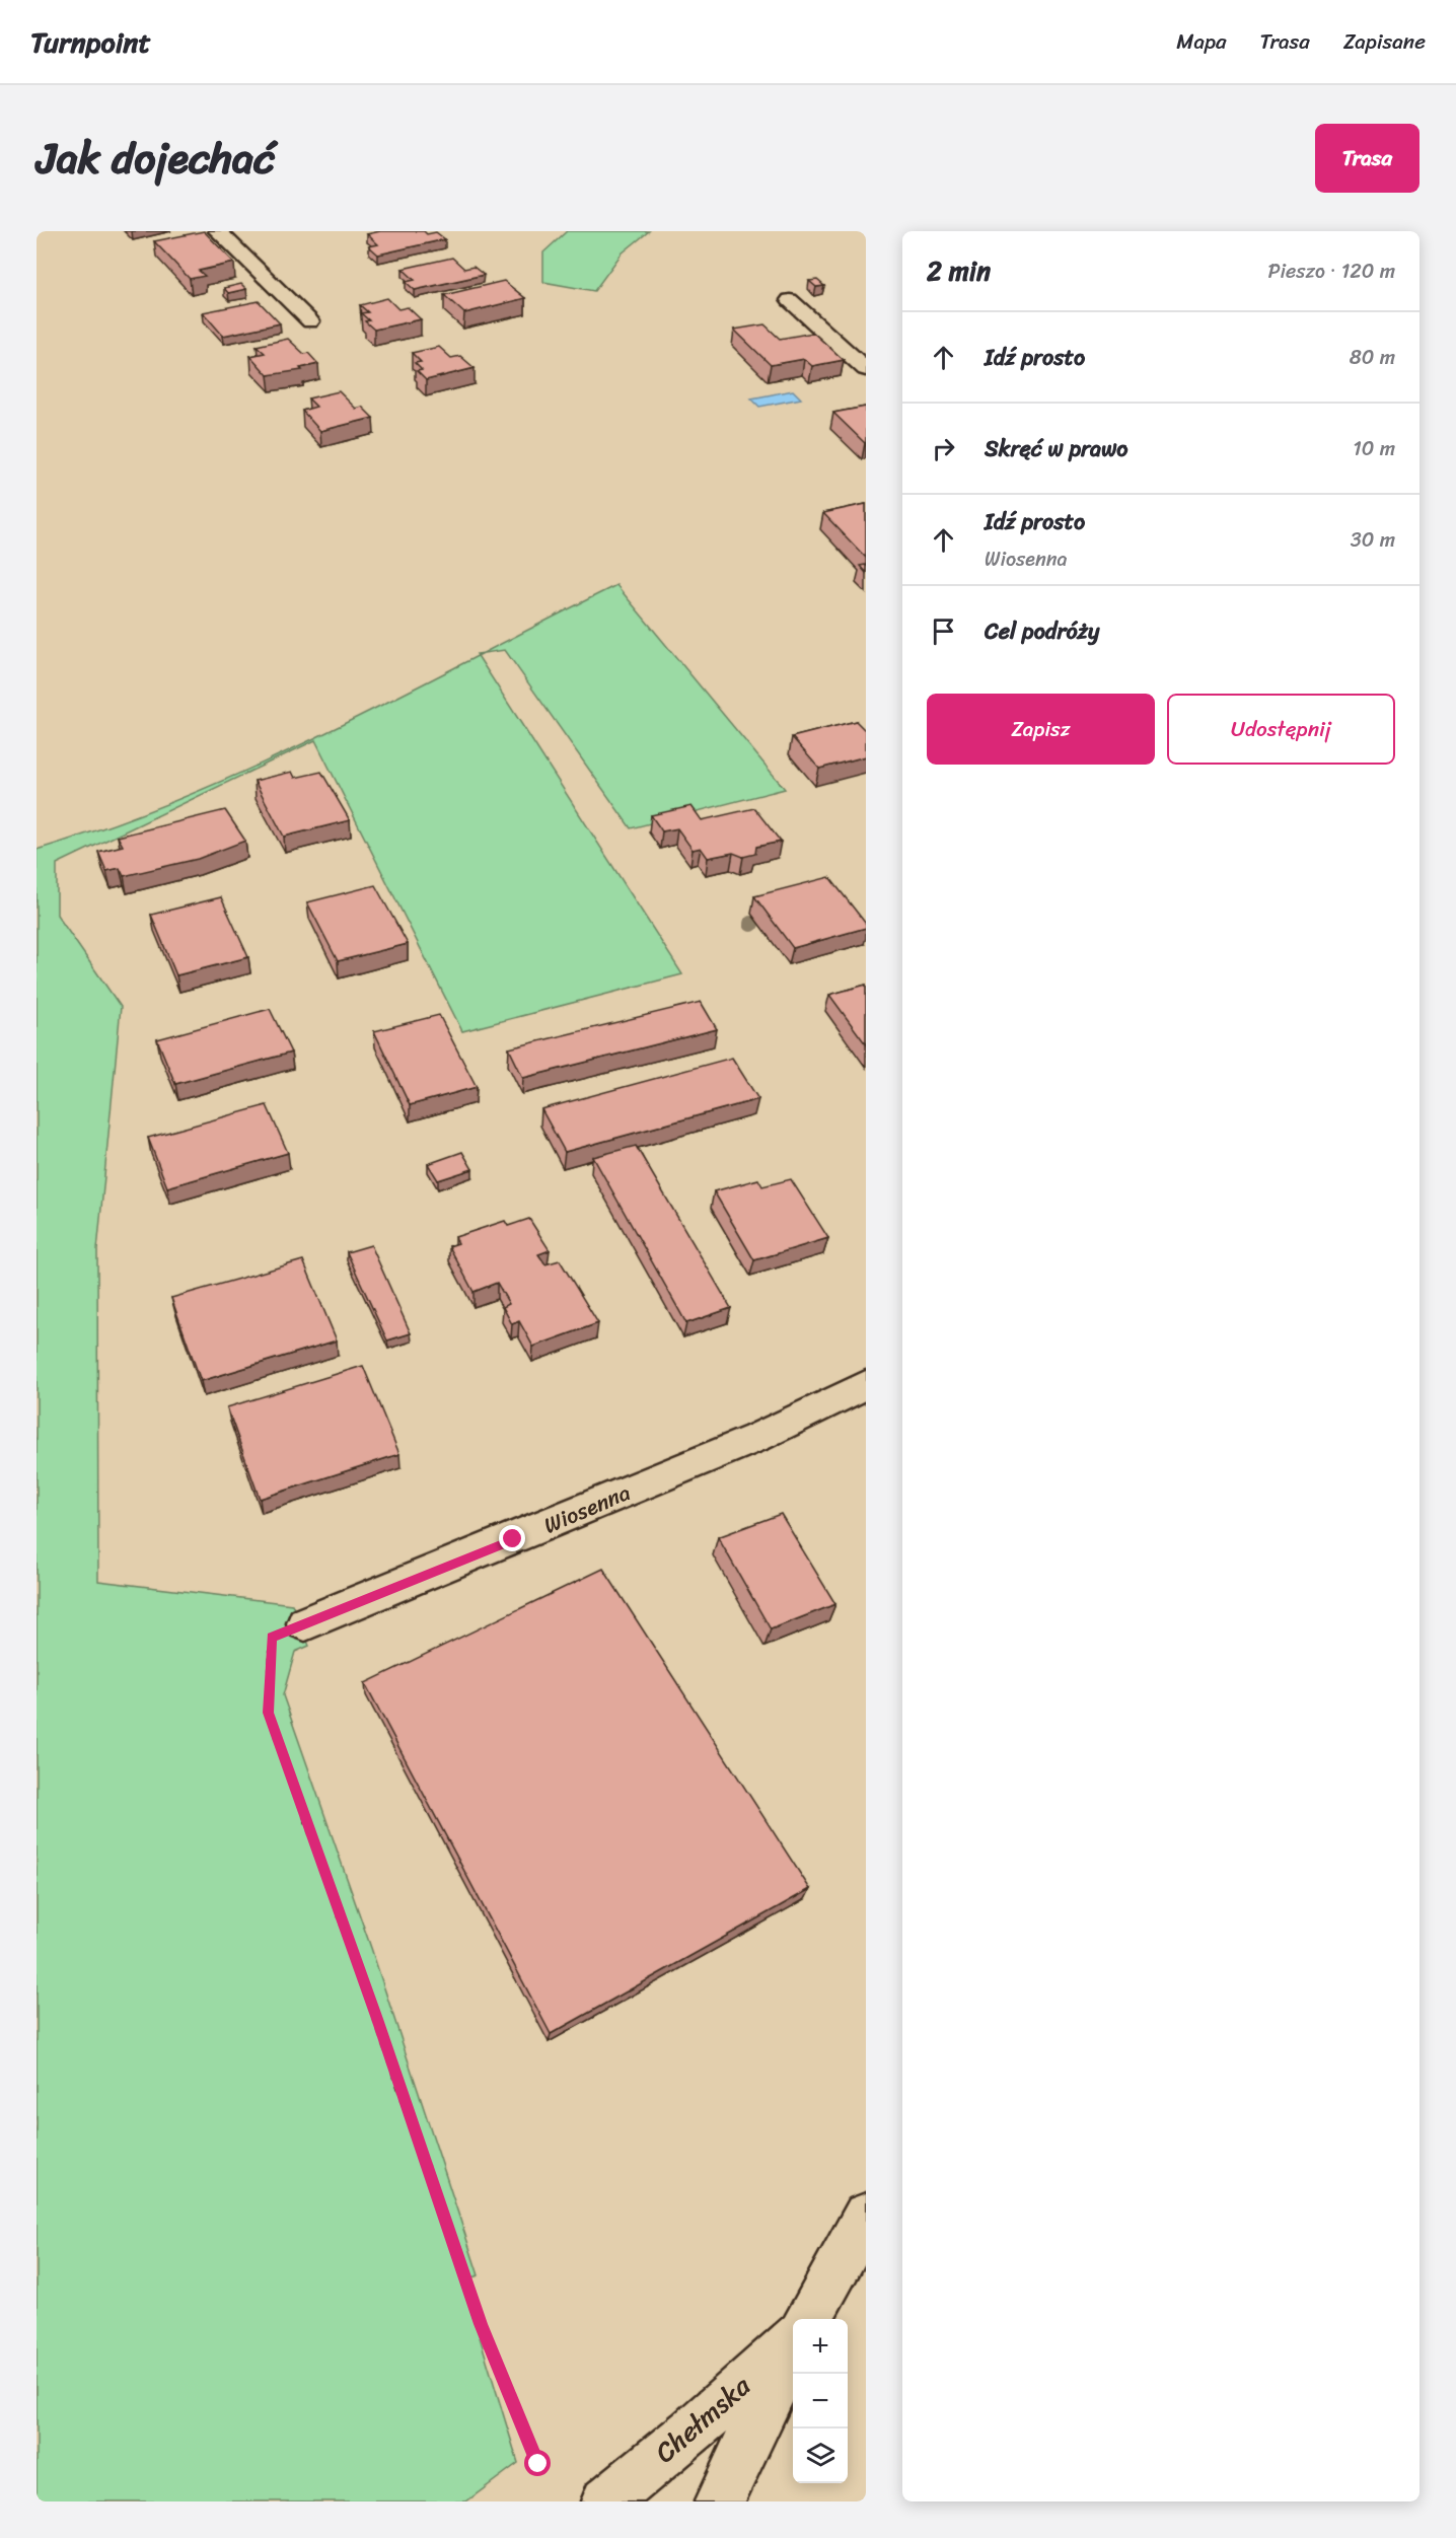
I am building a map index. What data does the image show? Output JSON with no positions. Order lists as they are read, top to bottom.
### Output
{
  "streets": {
    "street": ["Wiosenna", "Chełmska"]
  },
  "page": {
    "header": "Turnpoint",
    "nav": ["Mapa", "Trasa", "Zapisane"],
    "title": "Jak dojechać",
    "buttons": [
      "Trasa",
      ["Zapisz", "Udostępnij"]
    ],
    "heading": ["2 min", "Pieszo · 120 m"],
    "list": [
      ["Idź prosto", "80 m"],
      ["Skręć w prawo", "10 m"],
      ["Idź prosto", "Wiosenna", "30 m"],
      "Cel podróży"
    ],
    "map_buttons": ["+", "−"]
  }
}
